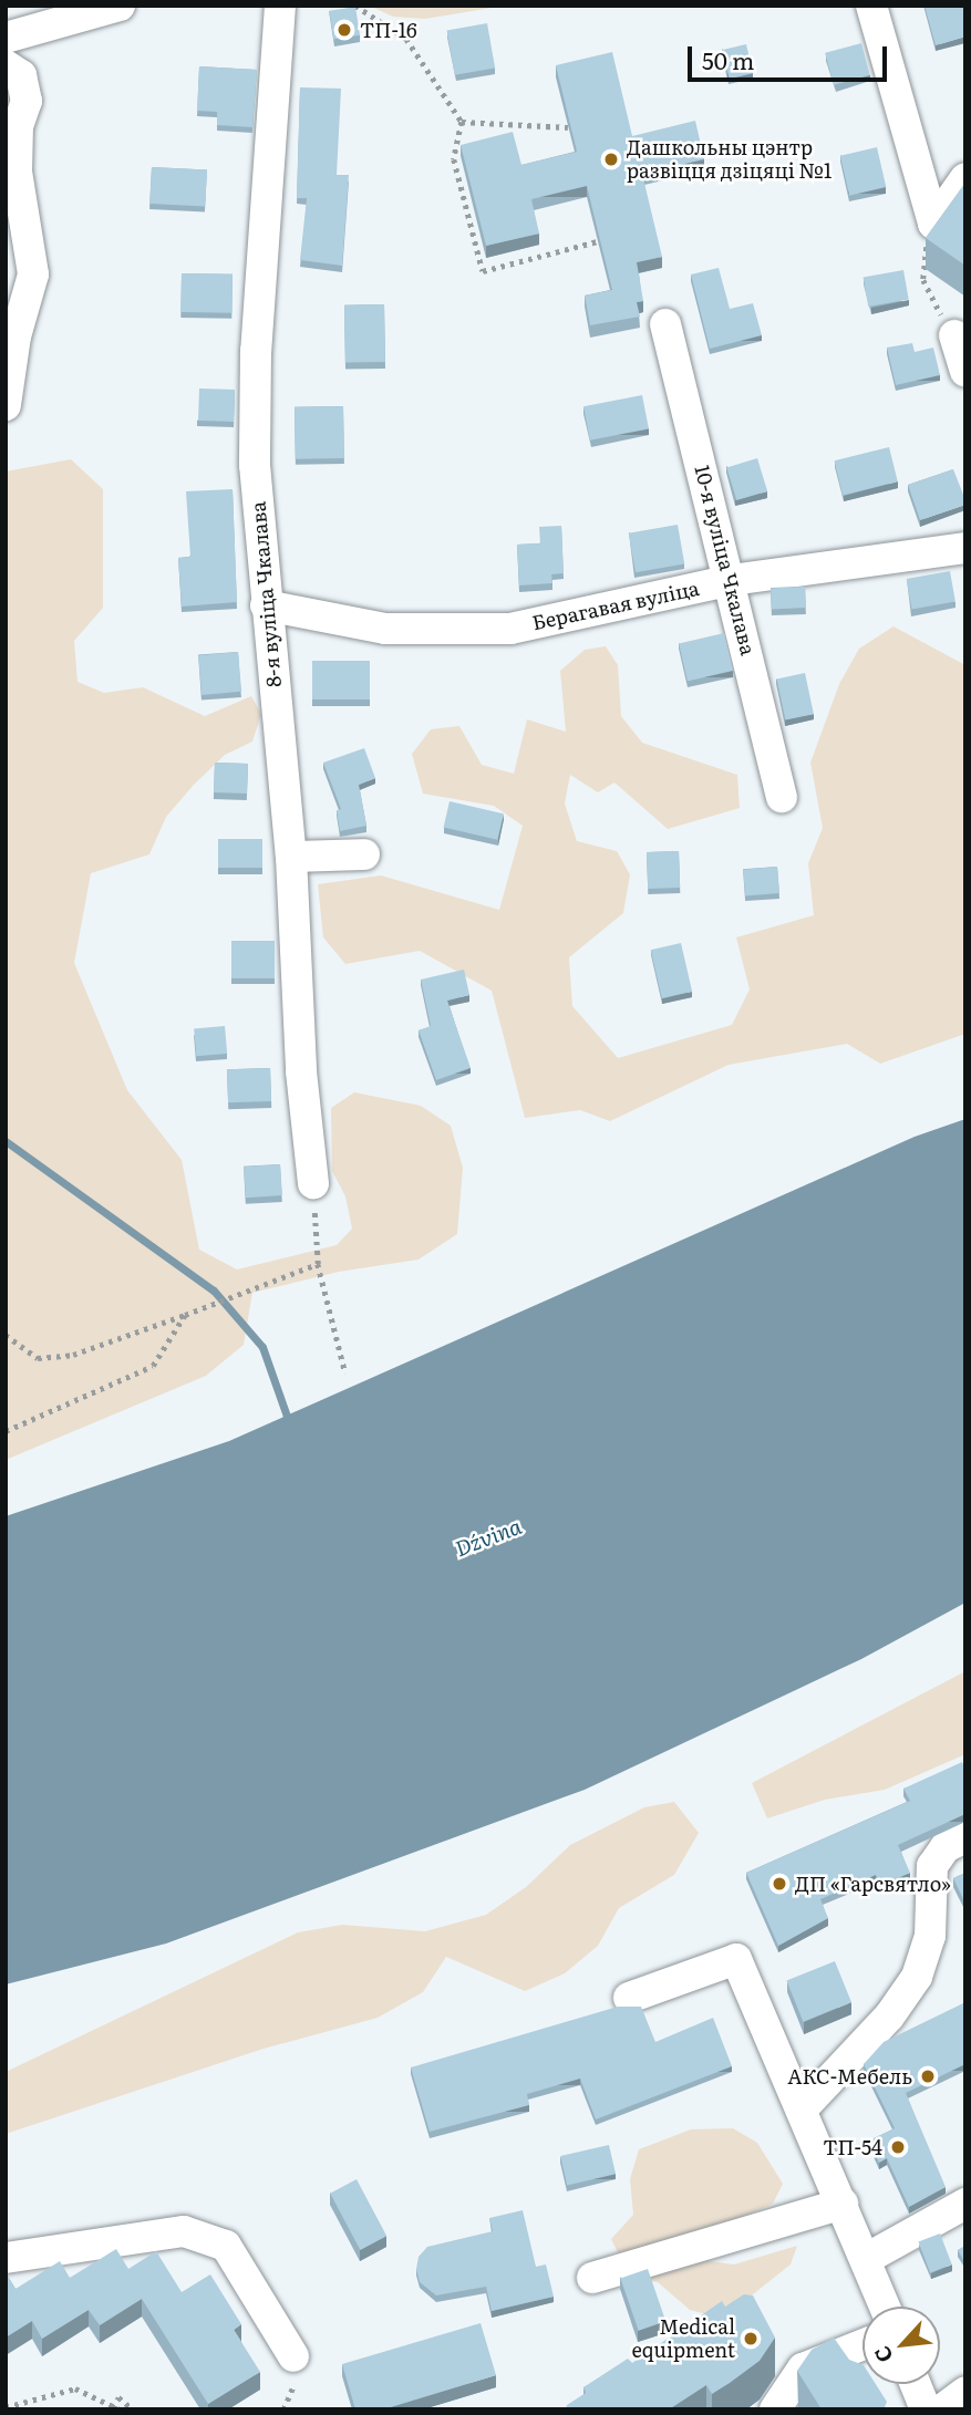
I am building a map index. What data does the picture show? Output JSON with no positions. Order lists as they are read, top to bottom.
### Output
{
  "streets": {
    "street": ["10-я вуліца Чкалава", "8-я вуліца Чкалава", "Берагавая вуліца"]
  },
  "crossings": [
    ["10-я вуліца Чкалава", "Берагавая вуліца"],
    ["8-я вуліца Чкалава", "Берагавая вуліца"]
  ],
  "water": ["Dźvina"],
  "places": [
    "ТП-16",
    "Дашкольны цэнтр развіцця дзіцяці №1",
    "ДП «Гарсвятло»",
    "АКС-Мебель",
    "ТП-54",
    "Medical equipment"
  ],
  "scale_bar": "50 m",
  "north": "bottom left"
}
